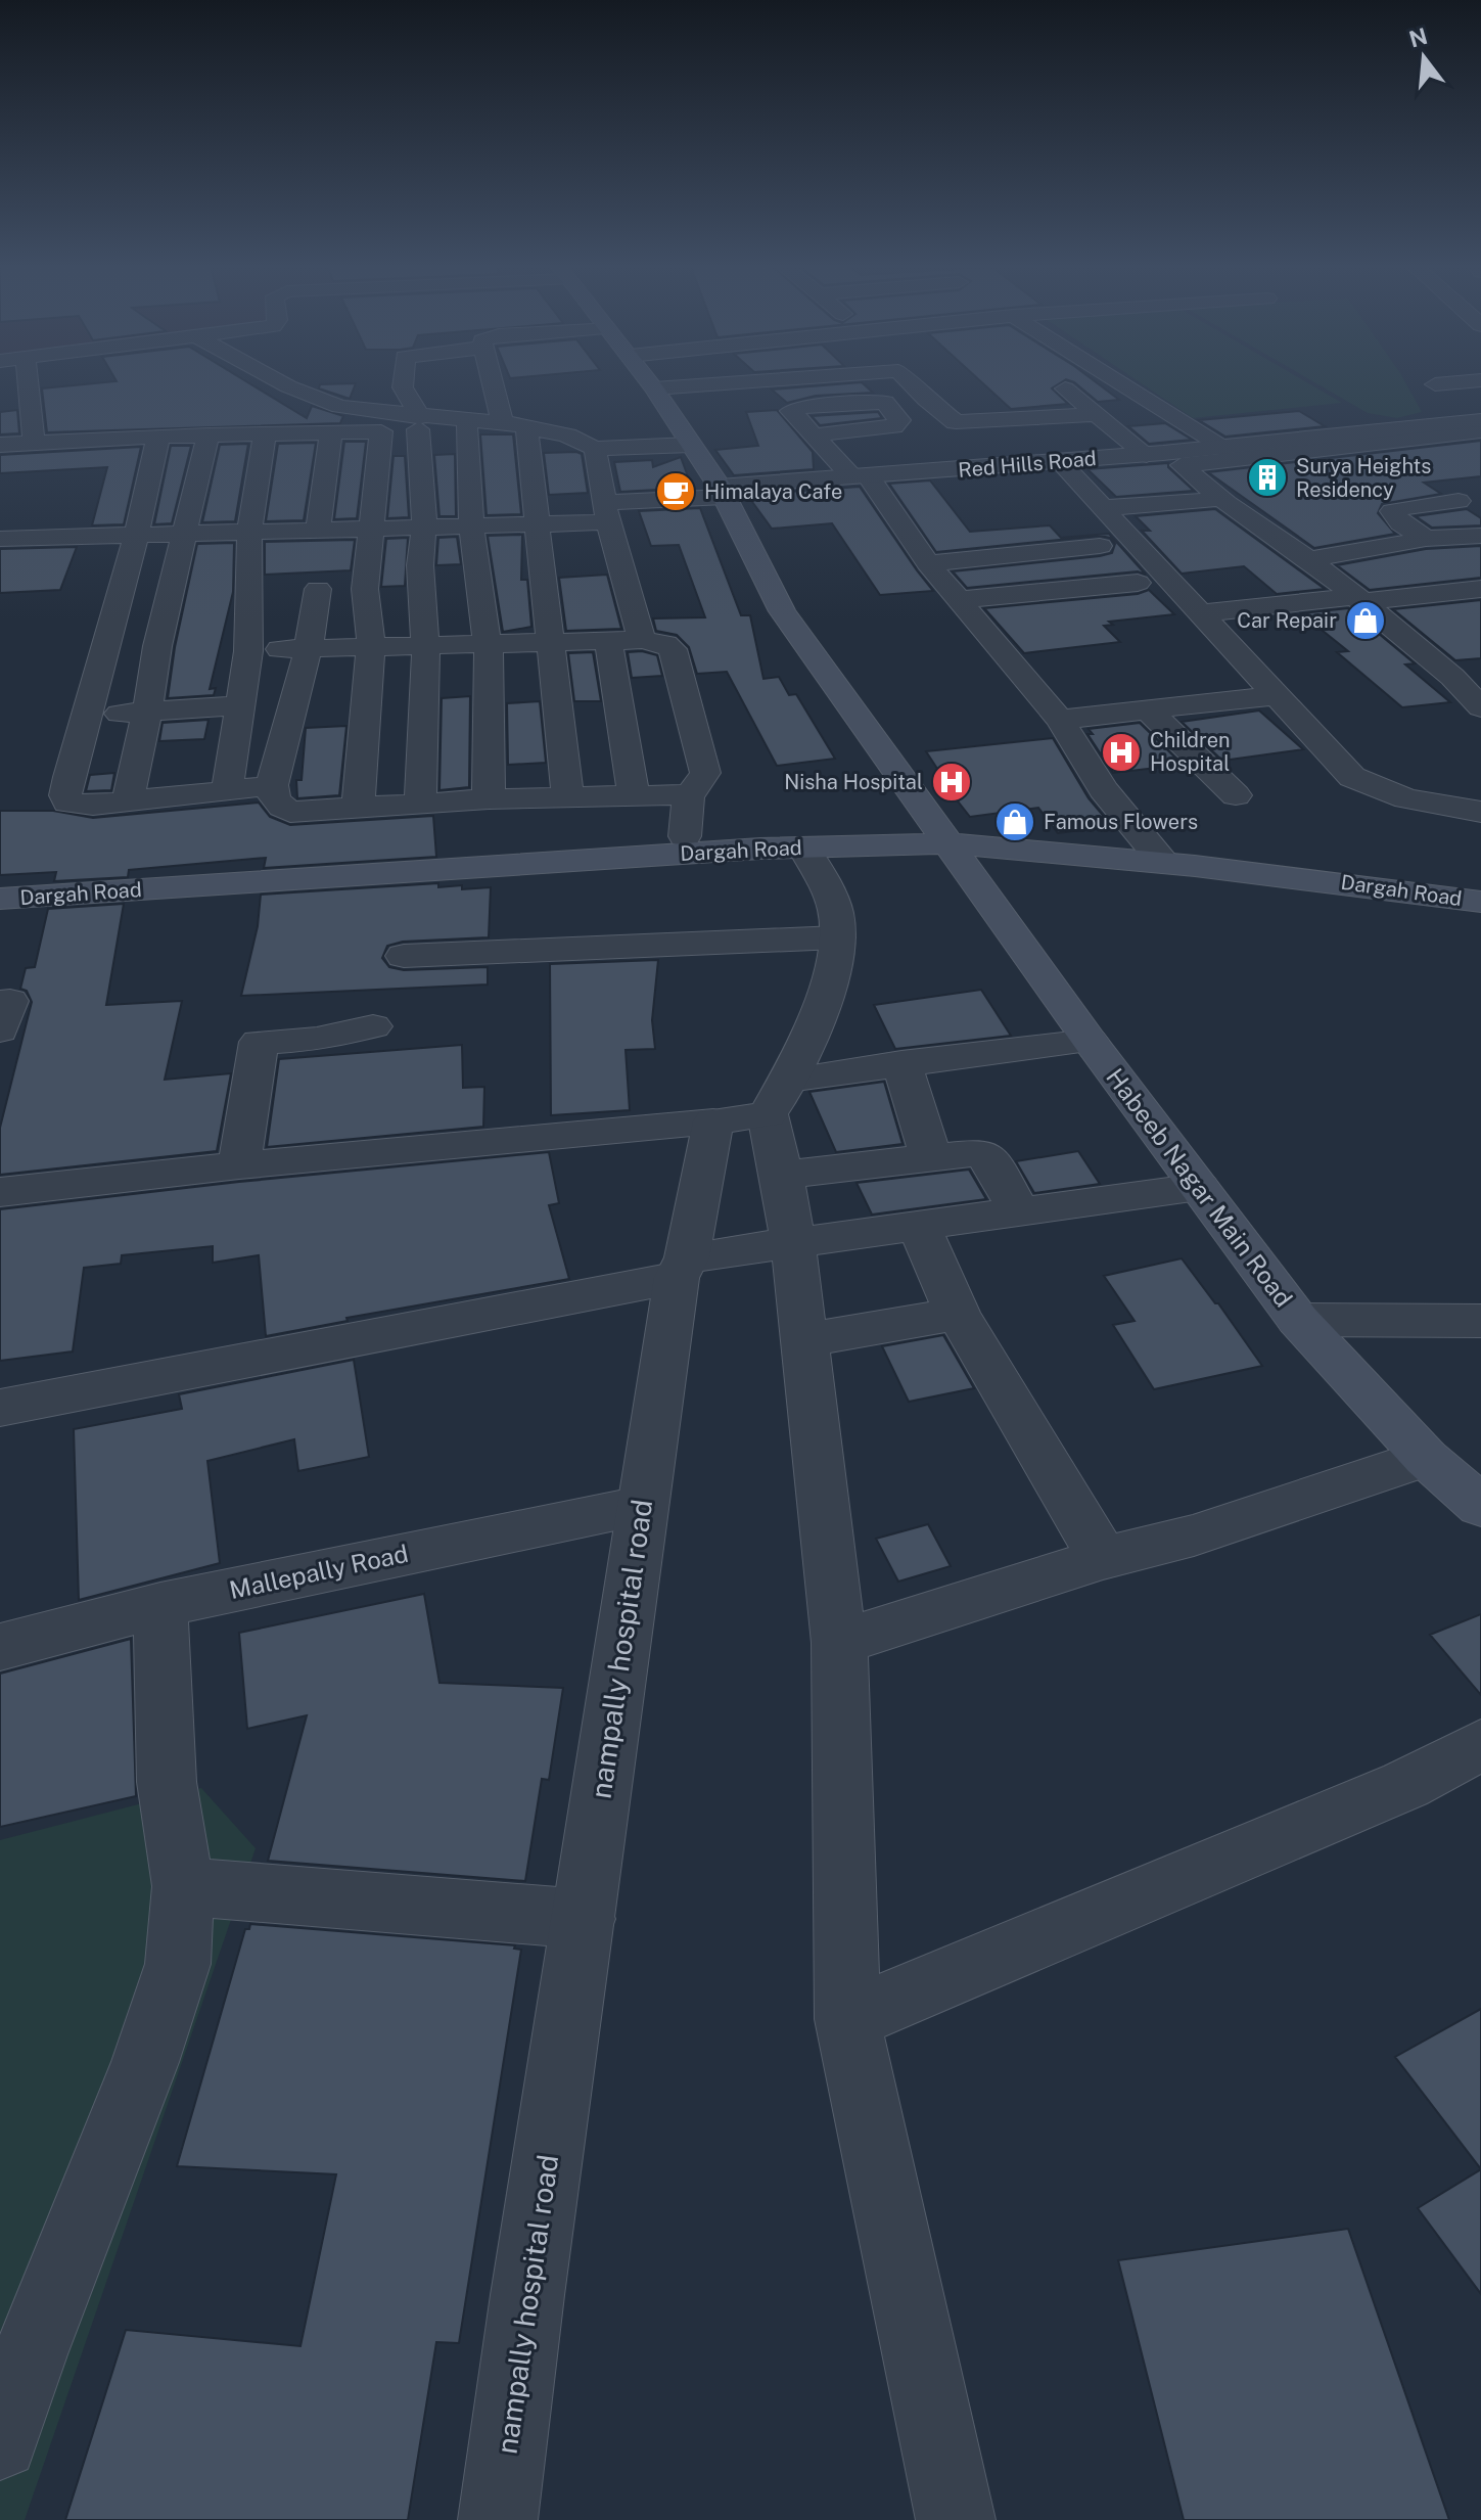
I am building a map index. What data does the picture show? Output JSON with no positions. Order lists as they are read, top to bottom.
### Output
{
  "streets": {
    "main road": ["Dargah Road", "Habeeb Nagar Main Road"],
    "street": ["Red Hills Road", "Mallepally Road", "nampally hospital road"]
  },
  "crossings": [
    ["Red Hills Road", "Habeeb Nagar Main Road"],
    ["Dargah Road", "Habeeb Nagar Main Road"],
    ["Dargah Road", "nampally hospital road"],
    ["Mallepally Road", "nampally hospital road"]
  ],
  "places": {
    "building": ["Surya Heights Residency"],
    "cafe": ["Himalaya Cafe"],
    "shop": ["Car Repair", "Famous Flowers"],
    "hospital": ["Children Hospital", "Nisha Hospital"]
  },
  "north": "top"
}
